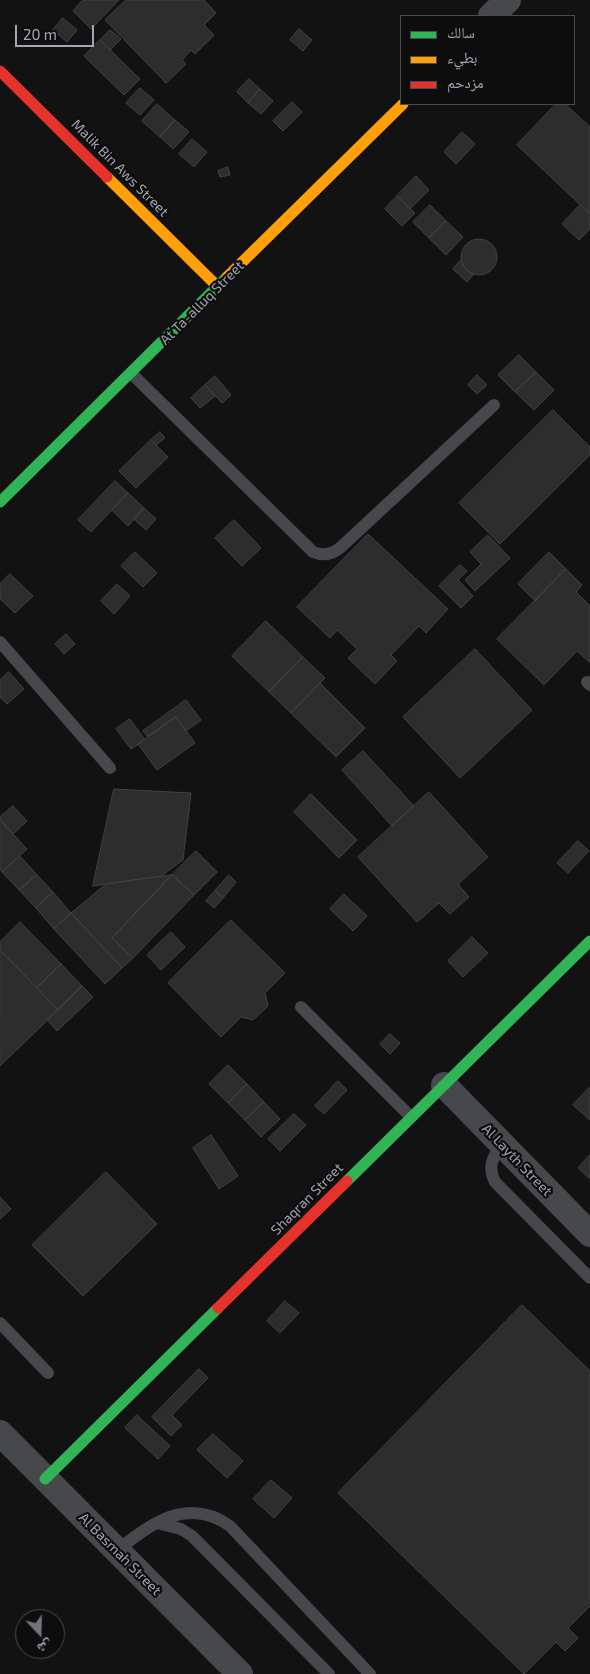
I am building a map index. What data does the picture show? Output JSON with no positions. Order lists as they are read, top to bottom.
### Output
{
  "streets": {
    "street": [
      "Malik Bin Aws Street",
      "At Ta-alluq Street",
      "Al Layth Street",
      "Shaqran Street",
      "Al Basmah Street"
    ]
  },
  "crossings": [
    ["Malik Bin Aws Street", "At Ta-alluq Street"],
    ["Al Layth Street", "Shaqran Street"],
    ["Shaqran Street", "Al Basmah Street"]
  ],
  "legend": ["سالك", "بطيء", "مزدحم"],
  "scale_bar": "20 m",
  "north": "bottom"
}
